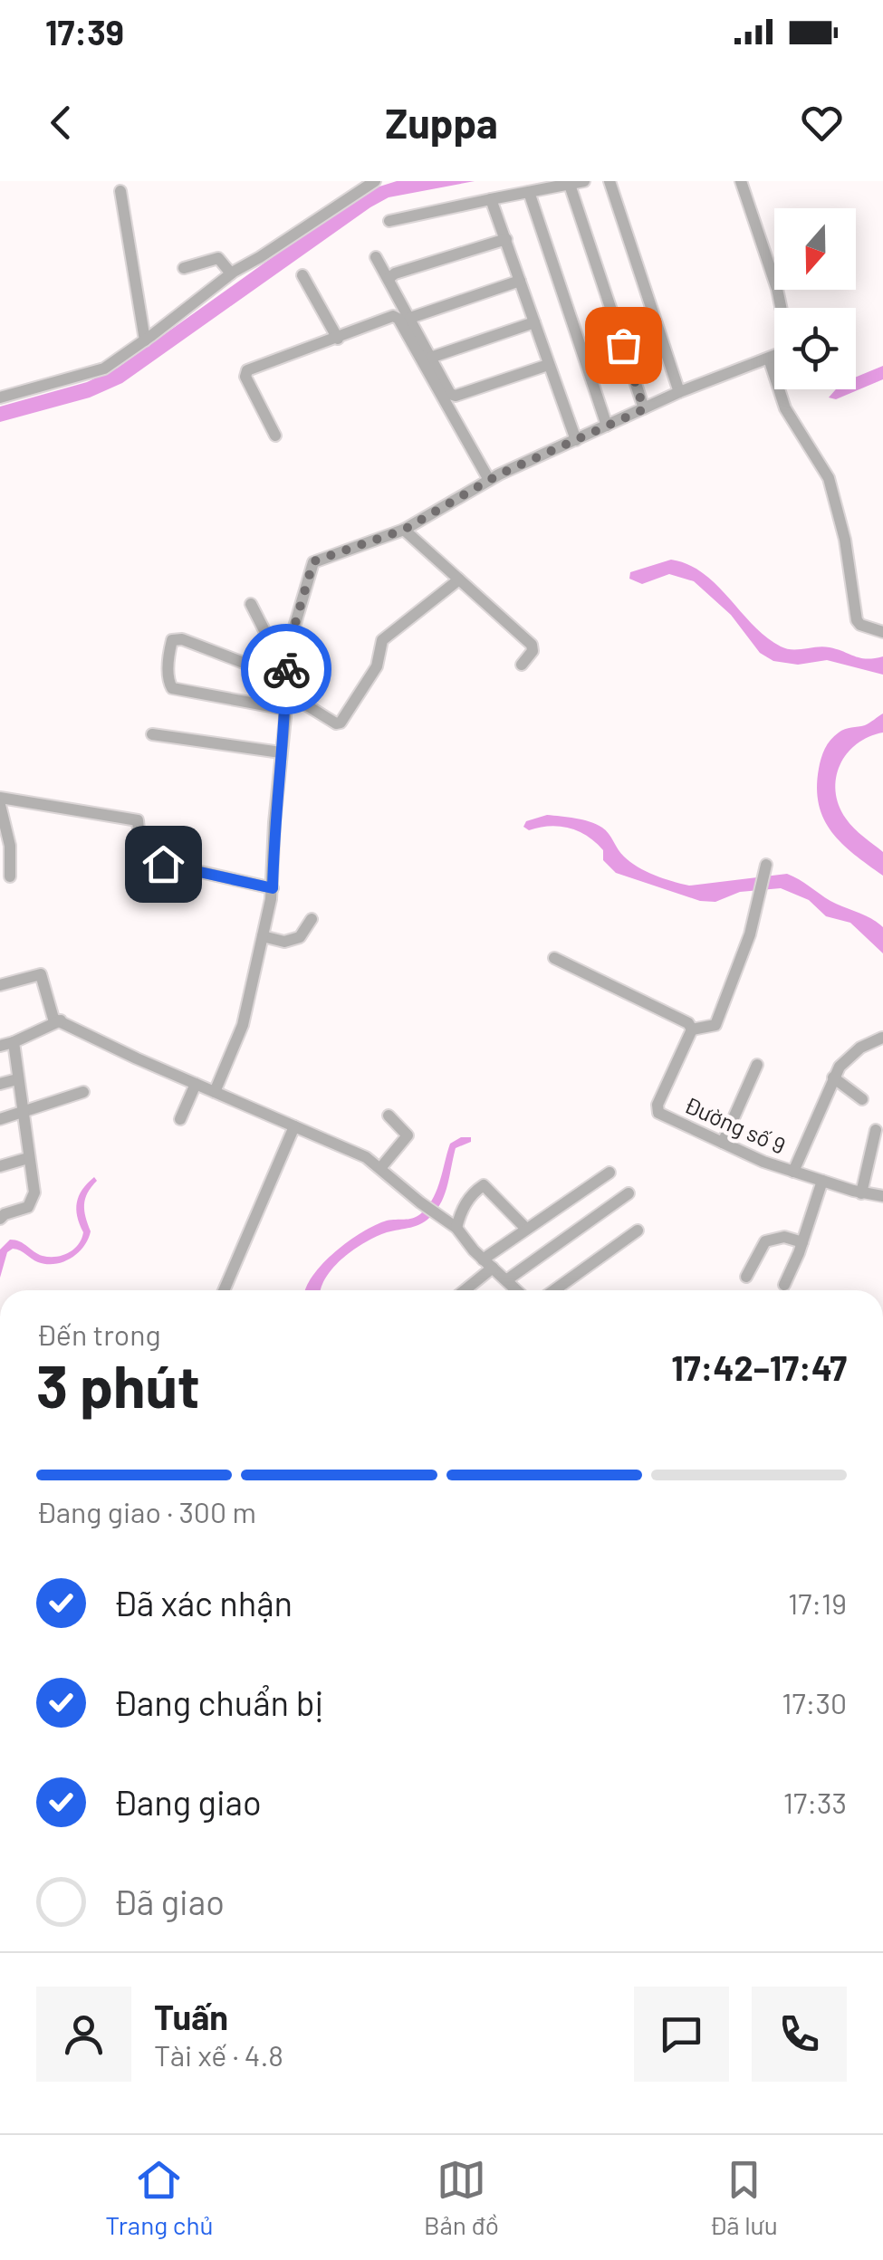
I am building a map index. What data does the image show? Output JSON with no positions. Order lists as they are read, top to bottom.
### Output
{
  "streets": {
    "street": ["Đường số 9"]
  },
  "north": "bottom",
  "page": {
    "status": "17:39",
    "header": "Zuppa",
    "heading": ["3 phút", "Đến trong", "17:42–17:47"],
    "panel": ["Tuấn", "Tài xế · 4.8"],
    "bar": "Đang giao · 300 m",
    "list": [
      ["Đã xác nhận", "17:19"],
      ["Đang chuẩn bị", "17:30"],
      ["Đang giao", "17:33"],
      "Đã giao"
    ],
    "tabs": ["Trang chủ", "Bản đồ", "Đã lưu"]
  }
}
